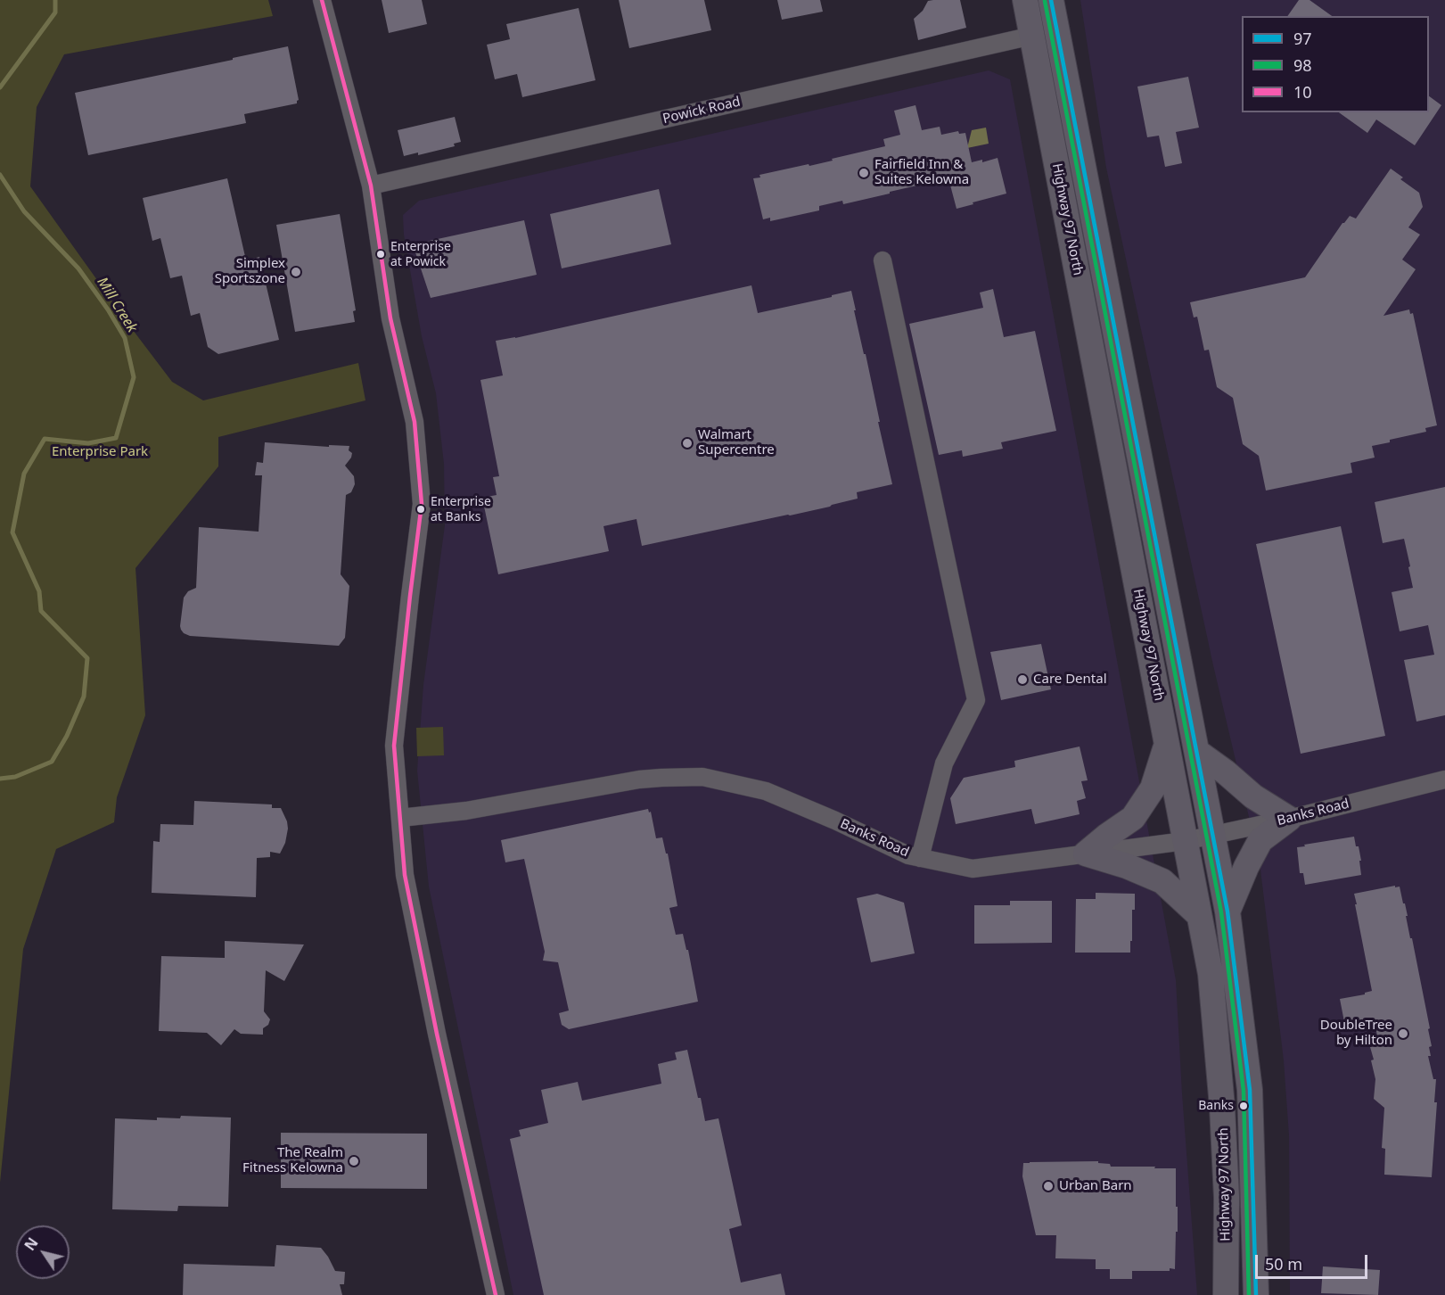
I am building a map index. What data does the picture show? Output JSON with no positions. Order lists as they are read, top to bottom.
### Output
{
  "streets": {
    "highway": ["Highway 97 North"],
    "street": ["Powick Road", "Banks Road"]
  },
  "crossings": [
    ["Powick Road", "Highway 97 North"],
    ["Highway 97 North", "Banks Road"]
  ],
  "water": ["Mill Creek"],
  "parks": ["Enterprise Park"],
  "places": [
    "Fairfield Inn & Suites Kelowna",
    "Enterprise at Powick",
    "Simplex Sportszone",
    "Walmart Supercentre",
    "Enterprise at Banks",
    "Care Dental",
    "DoubleTree by Hilton",
    "Banks",
    "The Realm Fitness Kelowna",
    "Urban Barn"
  ],
  "lines": ["transit line 97", "transit line 10", "transit line 98"],
  "legend": ["97", "98", "10"],
  "scale_bar": "50 m",
  "north": "top left"
}
